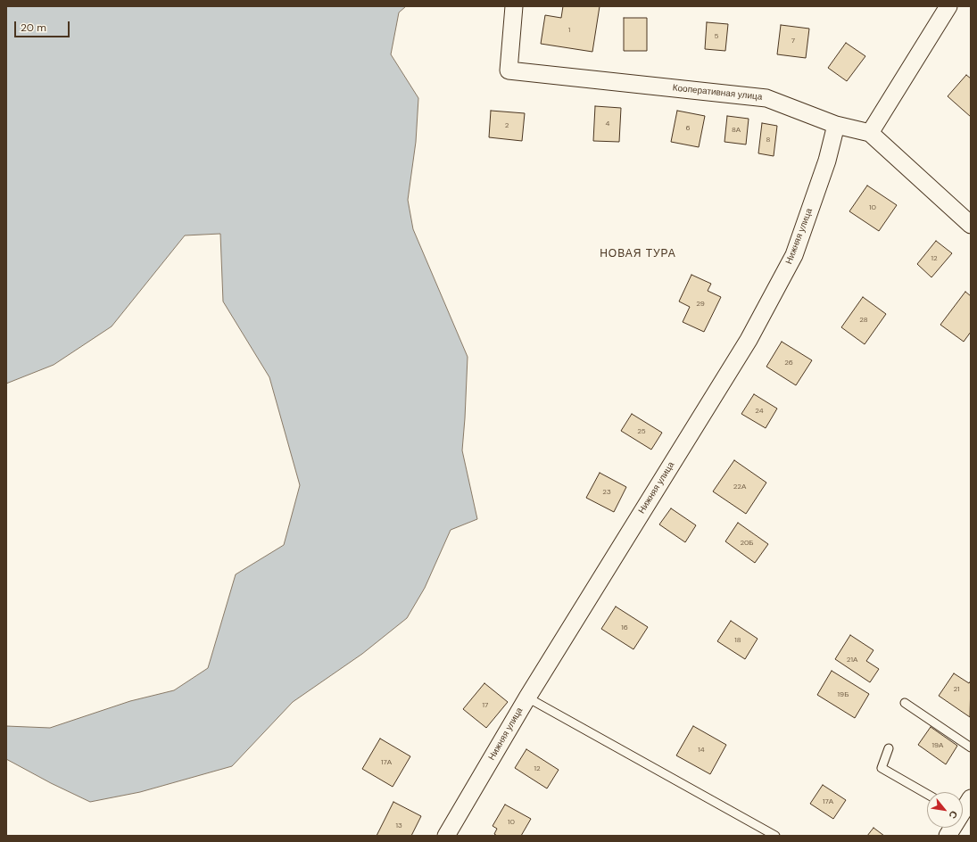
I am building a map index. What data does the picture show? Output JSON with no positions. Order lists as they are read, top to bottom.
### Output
{
  "streets": {
    "street": ["Кооперативная улица", "Нижняя улица"]
  },
  "crossings": [
    ["Кооперативная улица", "Нижняя улица"]
  ],
  "districts": ["НОВАЯ ТУРА"],
  "house_numbers": [
    "1",
    "5",
    "7",
    "4",
    "2",
    "6",
    "8А",
    "8",
    "10",
    "12",
    "29",
    "28",
    "26",
    "24",
    "25",
    "22А",
    "23",
    "20Б",
    "16",
    "18",
    "21А",
    "21",
    "19Б",
    "17",
    "19А",
    "14",
    "17А",
    "12",
    "17А",
    "10",
    "13"
  ],
  "scale_bar": "20 m",
  "north": "bottom right"
}
